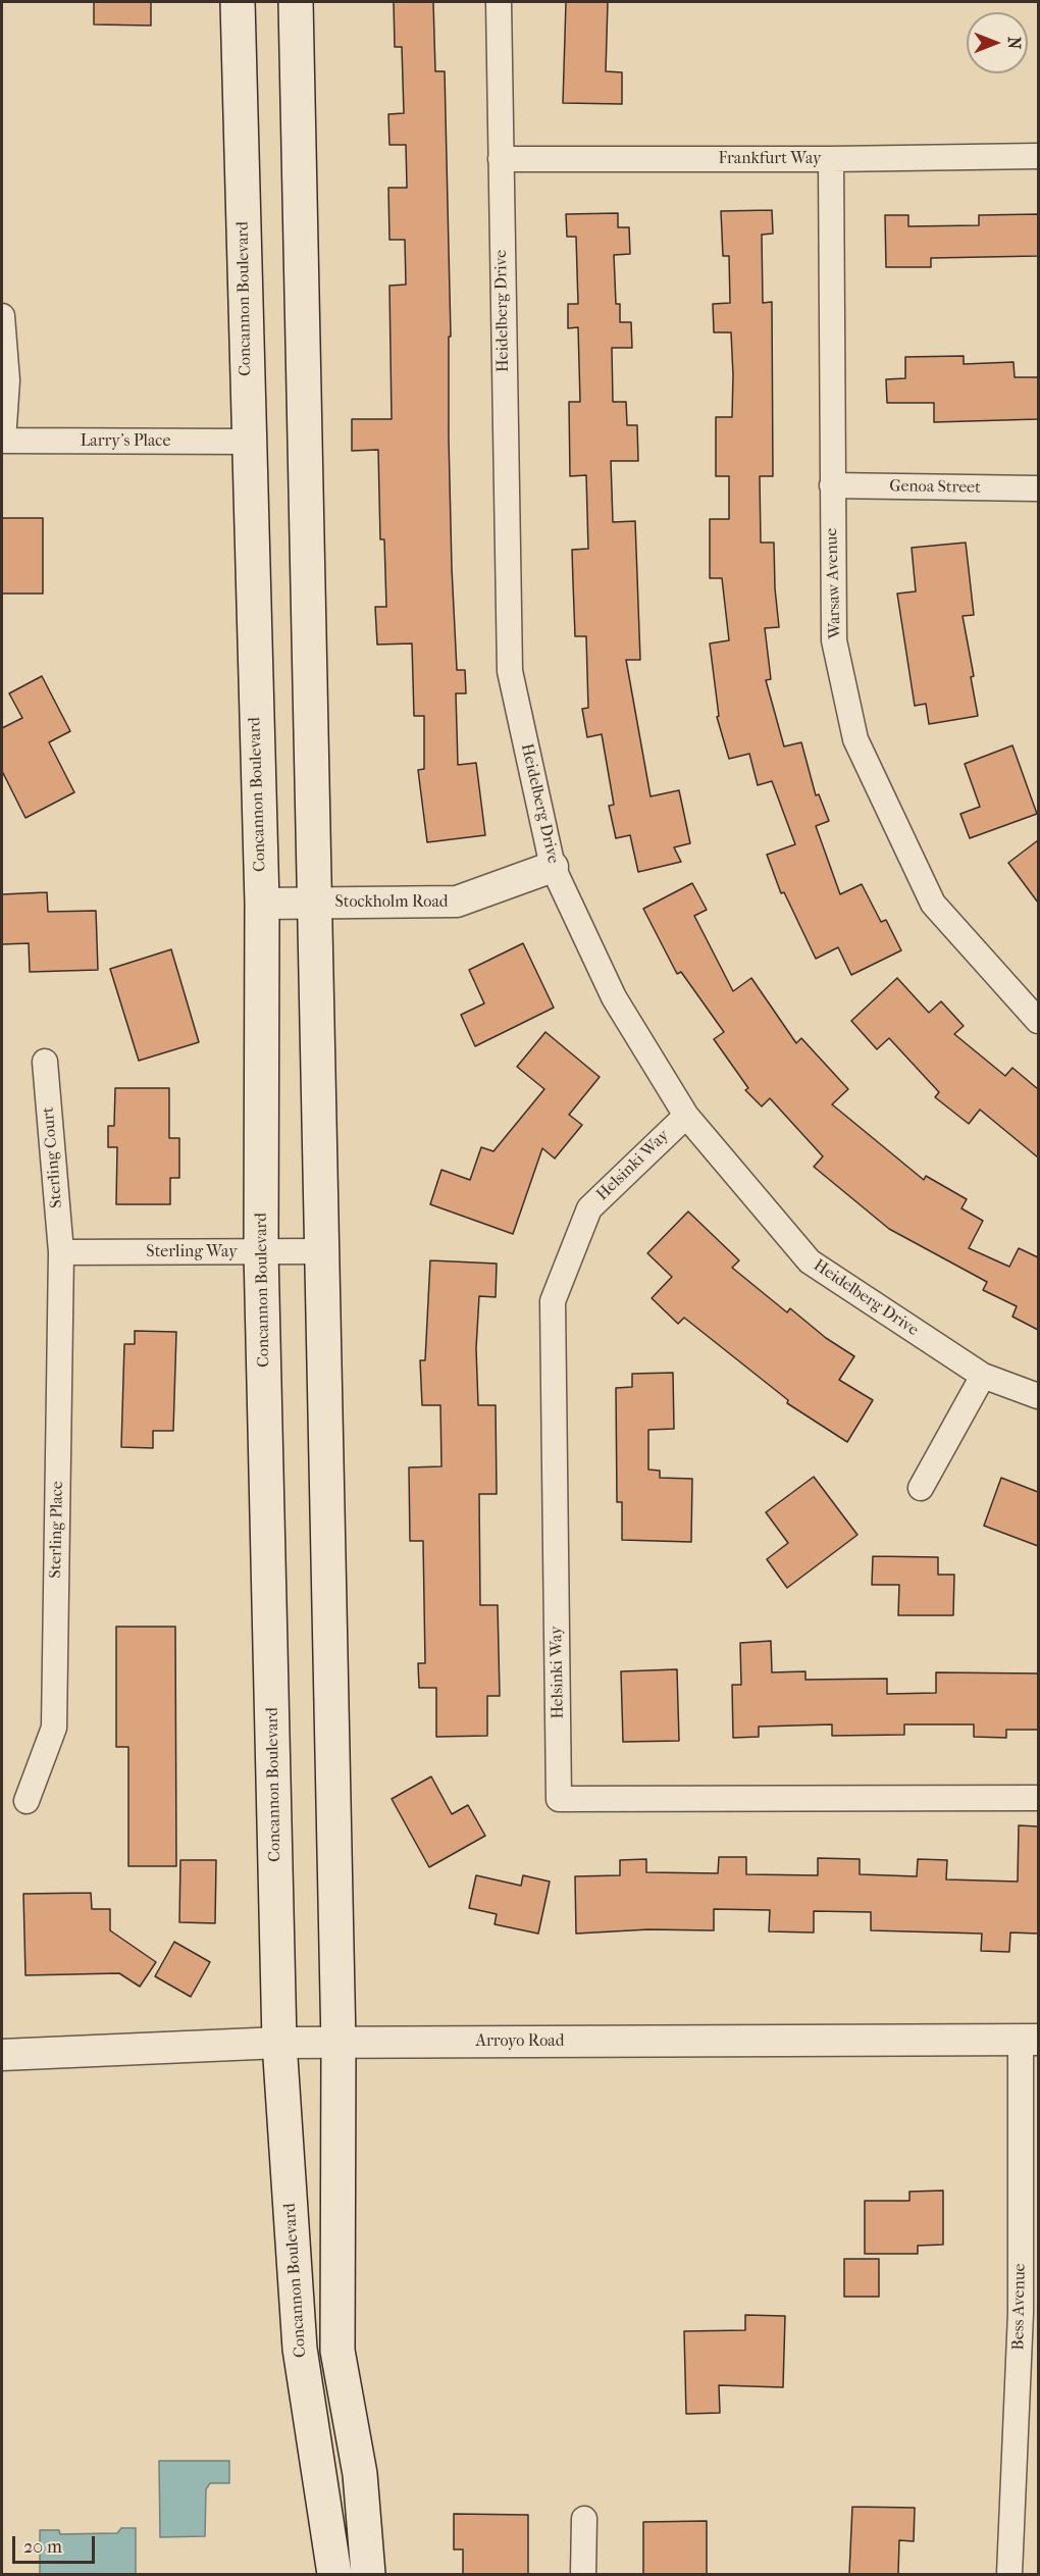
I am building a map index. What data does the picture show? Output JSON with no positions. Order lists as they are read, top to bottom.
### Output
{
  "streets": {
    "main road": ["Concannon Boulevard"],
    "street": [
      "Frankfurt Way",
      "Heidelberg Drive",
      "Larry's Place",
      "Genoa Street",
      "Warsaw Avenue",
      "Stockholm Road",
      "Sterling Court",
      "Helsinki Way",
      "Sterling Way",
      "Sterling Place",
      "Arroyo Road",
      "Bess Avenue"
    ]
  },
  "crossings": [
    ["Frankfurt Way", "Heidelberg Drive"],
    ["Frankfurt Way", "Warsaw Avenue"],
    ["Concannon Boulevard", "Larry's Place"],
    ["Concannon Boulevard", "Stockholm Road"],
    ["Concannon Boulevard", "Sterling Way"],
    ["Concannon Boulevard", "Arroyo Road"],
    ["Heidelberg Drive", "Stockholm Road"],
    ["Heidelberg Drive", "Helsinki Way"],
    ["Genoa Street", "Warsaw Avenue"],
    ["Sterling Court", "Sterling Way"],
    ["Sterling Court", "Sterling Place"],
    ["Sterling Way", "Sterling Place"],
    ["Arroyo Road", "Bess Avenue"]
  ],
  "scale_bar": "20 m",
  "north": "right"
}
